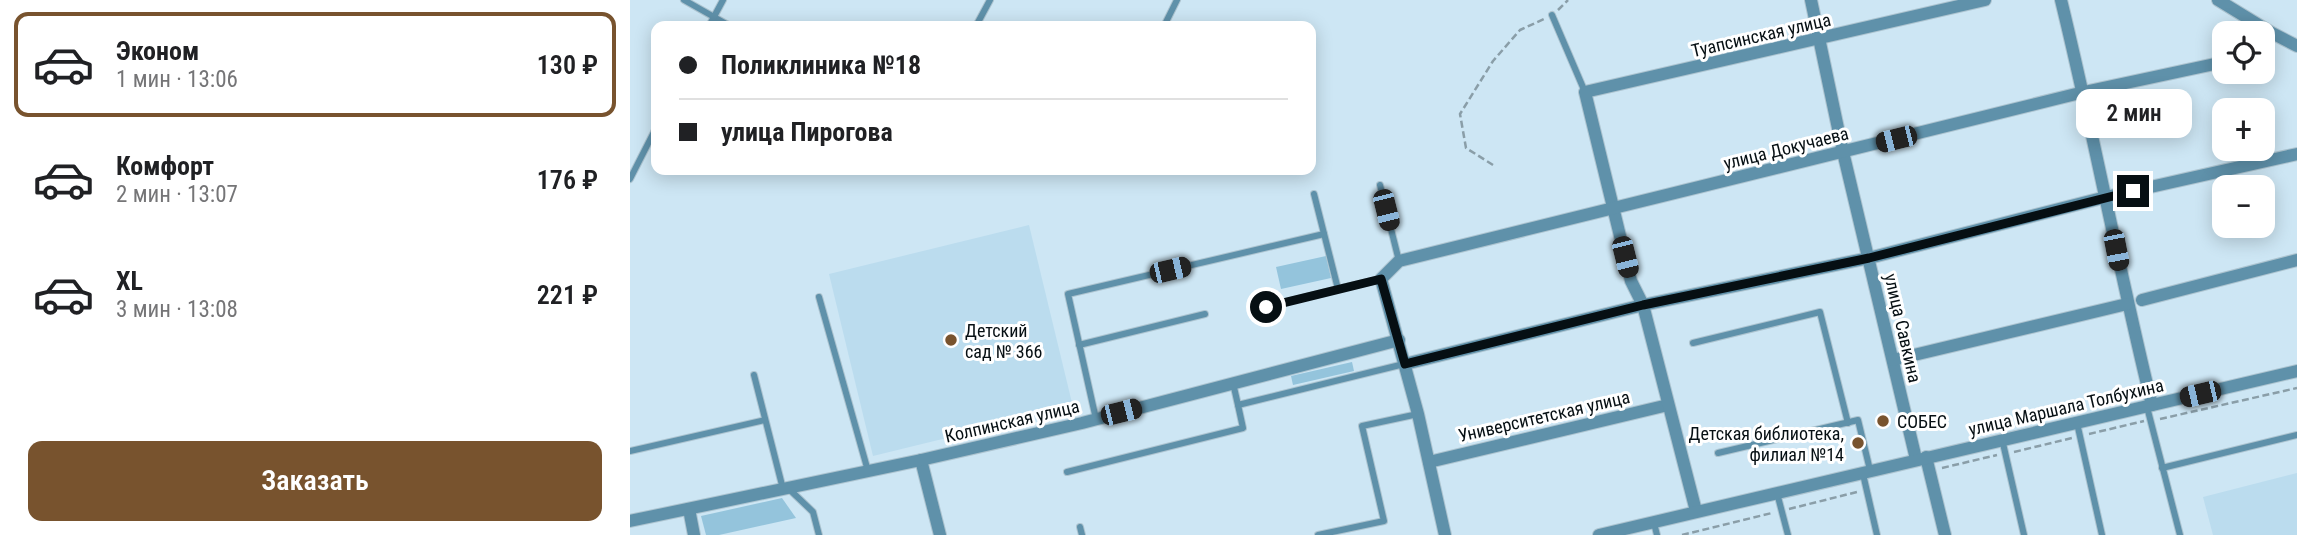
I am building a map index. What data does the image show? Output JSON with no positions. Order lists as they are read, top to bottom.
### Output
{
  "streets": {
    "street": [
      "Туапсинская улица",
      "улица Докучаева",
      "улица Савкина",
      "улица Маршала Толбухина",
      "Университетская улица",
      "Колпинская улица"
    ]
  },
  "crossings": [
    ["Туапсинская улица", "улица Савкина"],
    ["улица Докучаева", "улица Савкина"],
    ["улица Савкина", "улица Маршала Толбухина"]
  ],
  "places": ["Детский сад № 366", "СОБЕС", "Детская библиотека, филиал №14"],
  "page": {
    "list": [
      {
        "name": "Эконом",
        "note": "1 мин · 13:06",
        "value": "130 ₽"
      },
      {
        "name": "Комфорт",
        "note": "2 мин · 13:07",
        "value": "176 ₽"
      },
      {
        "name": "XL",
        "note": "3 мин · 13:08",
        "value": "221 ₽"
      }
    ],
    "map_buttons": ["+", "−"],
    "banner": ["Поликлиника №18", "улица Пирогова"],
    "bubble": "2 мин",
    "buttons": "Заказать"
  }
}
